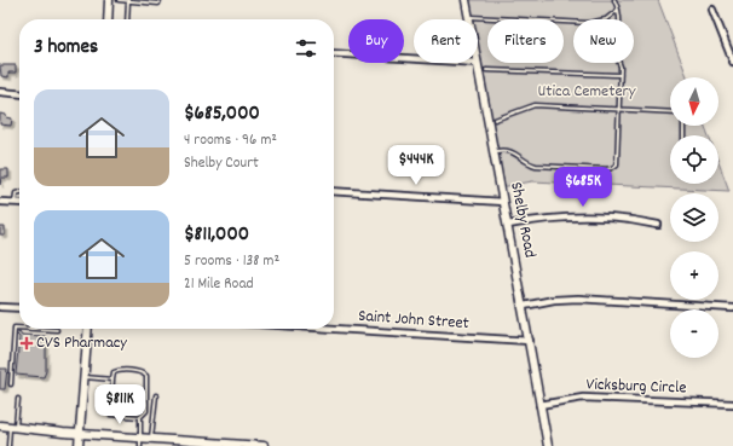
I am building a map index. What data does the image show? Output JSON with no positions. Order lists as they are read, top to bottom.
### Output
{
  "streets": {
    "street": ["Shelby Road", "Saint John Street", "Vicksburg Circle"]
  },
  "crossings": [
    ["Shelby Road", "Saint John Street"],
    ["Shelby Road", "Vicksburg Circle"]
  ],
  "parks": ["Utica Cemetery"],
  "places": {
    "health": ["CVS Pharmacy"]
  },
  "north": "bottom",
  "page": {
    "chip": [
      "Buy",
      "Rent",
      "Filters",
      "New"
    ],
    "heading": "3 homes",
    "map_buttons": ["+", "−"],
    "list": [
      {
        "name": "$685,000",
        "note": "4 rooms · 96 m² · Shelby Court"
      },
      {
        "name": "$811,000",
        "note": "5 rooms · 138 m² · 21 Mile Road"
      }
    ],
    "price": ["$444K", "$685K", "$811K"]
  }
}
